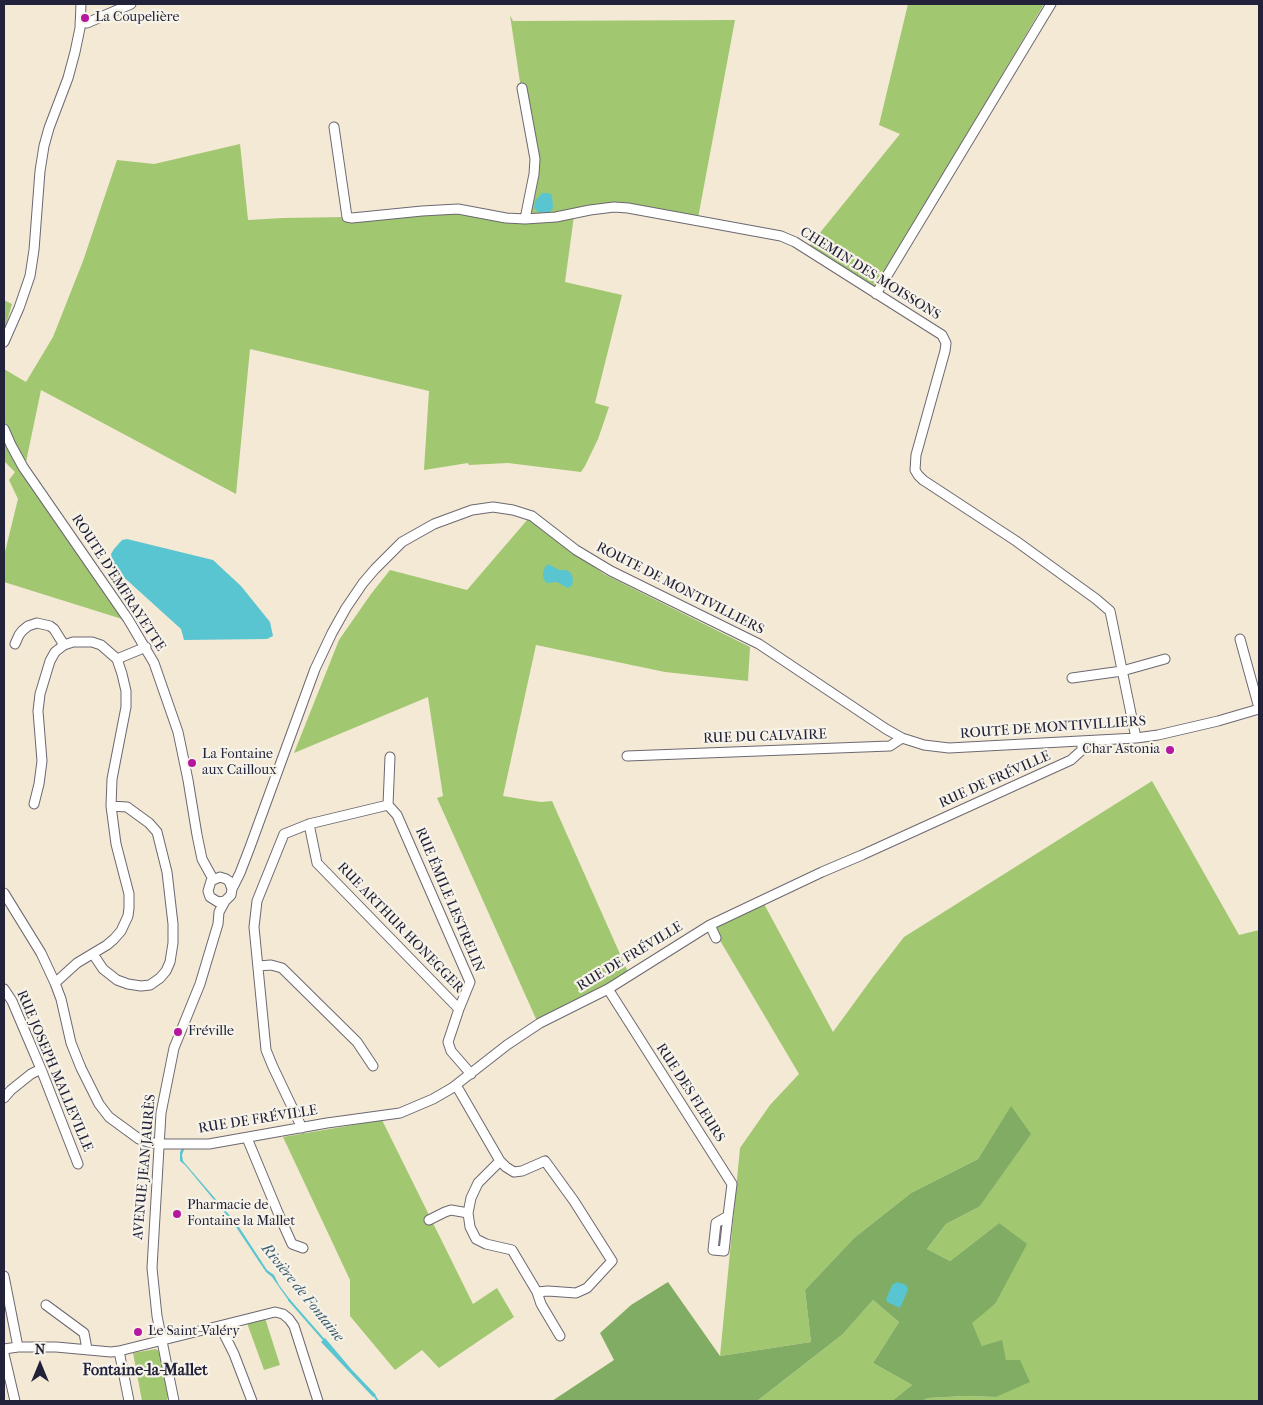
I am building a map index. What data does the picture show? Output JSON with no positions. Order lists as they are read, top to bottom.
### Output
{
  "streets": {
    "street": [
      "CHEMIN DES MOISSONS",
      "ROUTE D'EMFRAYETTE",
      "ROUTE DE MONTIVILLIERS",
      "RUE DU CALVAIRE",
      "RUE DE FRÉVILLE",
      "RUE ÉMILE LESTRELIN",
      "RUE ARTHUR HONEGGER",
      "RUE JOSEPH MALLEVILLE",
      "RUE DES FLEURS",
      "AVENUE JEAN JAURÈS"
    ]
  },
  "crossings": [
    ["ROUTE D'EMFRAYETTE", "ROUTE DE MONTIVILLIERS"],
    ["ROUTE D'EMFRAYETTE", "AVENUE JEAN JAURÈS"],
    ["ROUTE DE MONTIVILLIERS", "RUE DU CALVAIRE"],
    ["ROUTE DE MONTIVILLIERS", "RUE DE FRÉVILLE"],
    ["ROUTE DE MONTIVILLIERS", "AVENUE JEAN JAURÈS"],
    ["RUE DE FRÉVILLE", "RUE ARTHUR HONEGGER"],
    ["RUE DE FRÉVILLE", "RUE DES FLEURS"],
    ["RUE DE FRÉVILLE", "AVENUE JEAN JAURÈS"],
    ["RUE ÉMILE LESTRELIN", "RUE ARTHUR HONEGGER"]
  ],
  "districts": ["Fontaine-la-Mallet"],
  "water": ["Rivière de Fontaine"],
  "places": [
    "La Coupelière",
    "Char Astonia",
    "La Fontaine aux Cailloux",
    "Fréville",
    "Pharmacie de Fontaine la Mallet",
    "Le Saint-Valéry"
  ],
  "north": "top"
}
